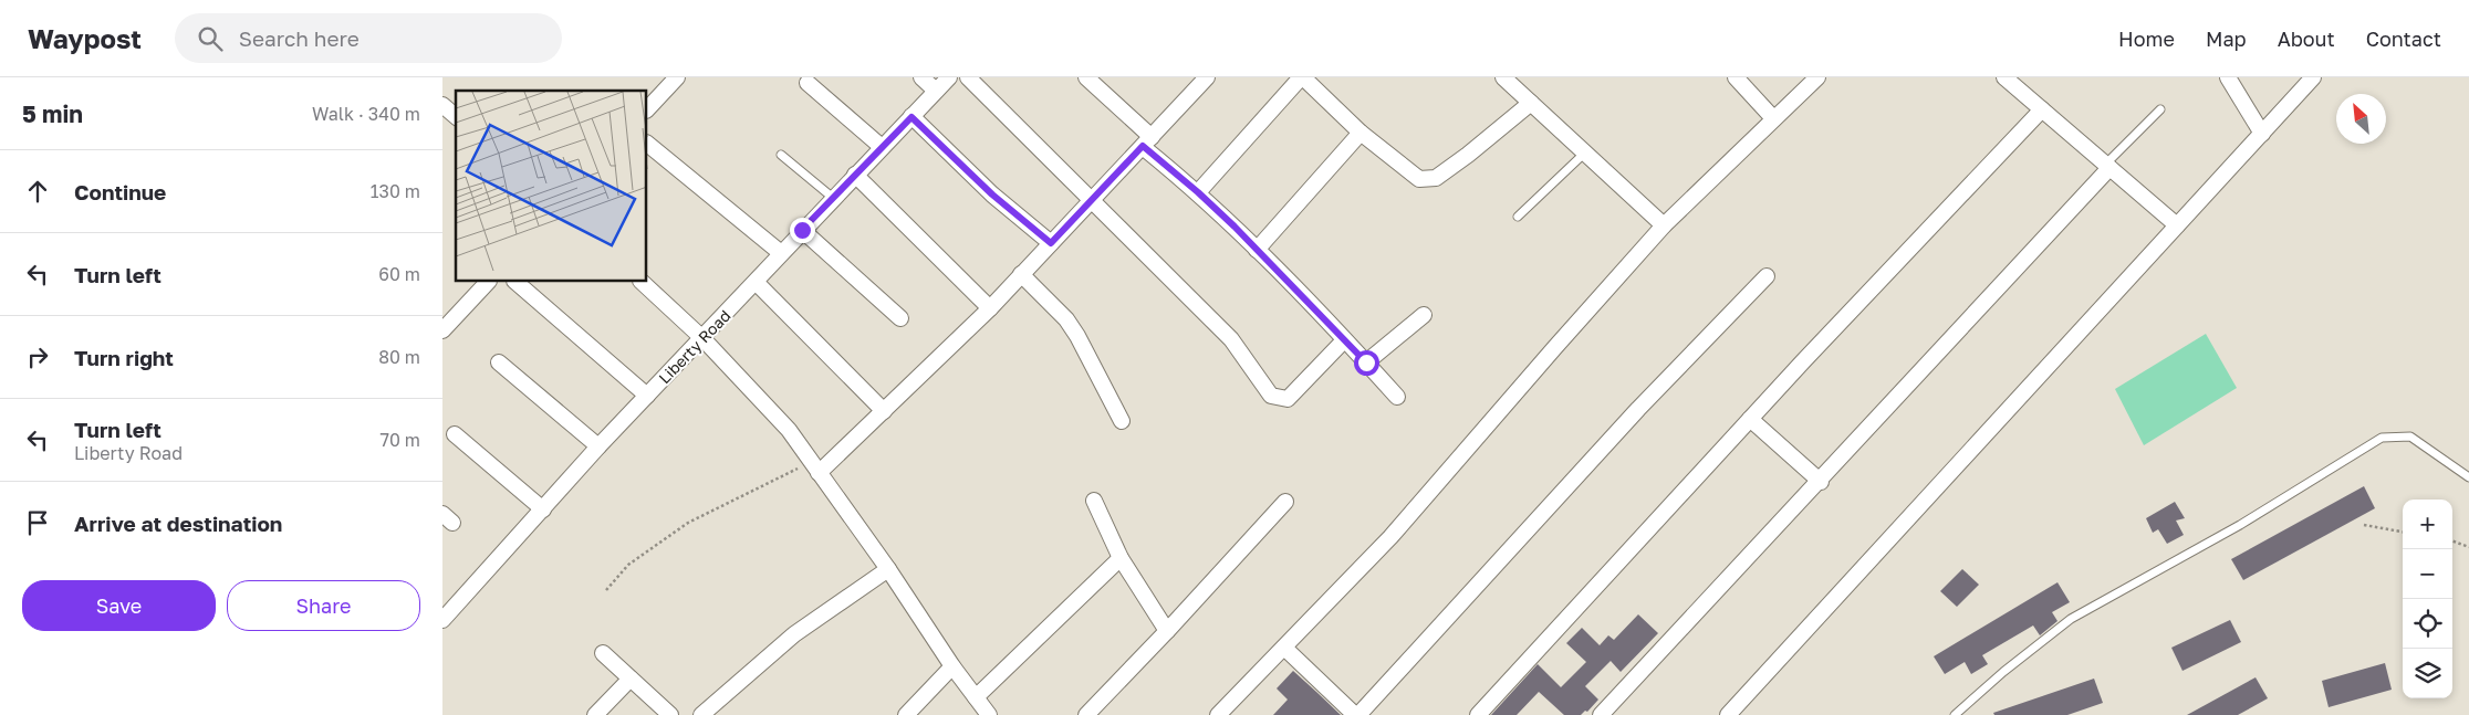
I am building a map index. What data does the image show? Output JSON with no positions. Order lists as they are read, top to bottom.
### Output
{
  "streets": {
    "street": ["Liberty Road"]
  },
  "north": "top left",
  "page": {
    "header": "Waypost",
    "search": "Search here",
    "nav": [
      "Home",
      "Map",
      "About",
      "Contact"
    ],
    "heading": ["5 min", "Walk · 340 m"],
    "list": [
      ["Continue", "130 m"],
      ["Turn left", "60 m"],
      ["Turn right", "80 m"],
      ["Turn left", "Liberty Road", "70 m"],
      "Arrive at destination"
    ],
    "map_buttons": ["+", "−"],
    "buttons": ["Save", "Share"]
  }
}
